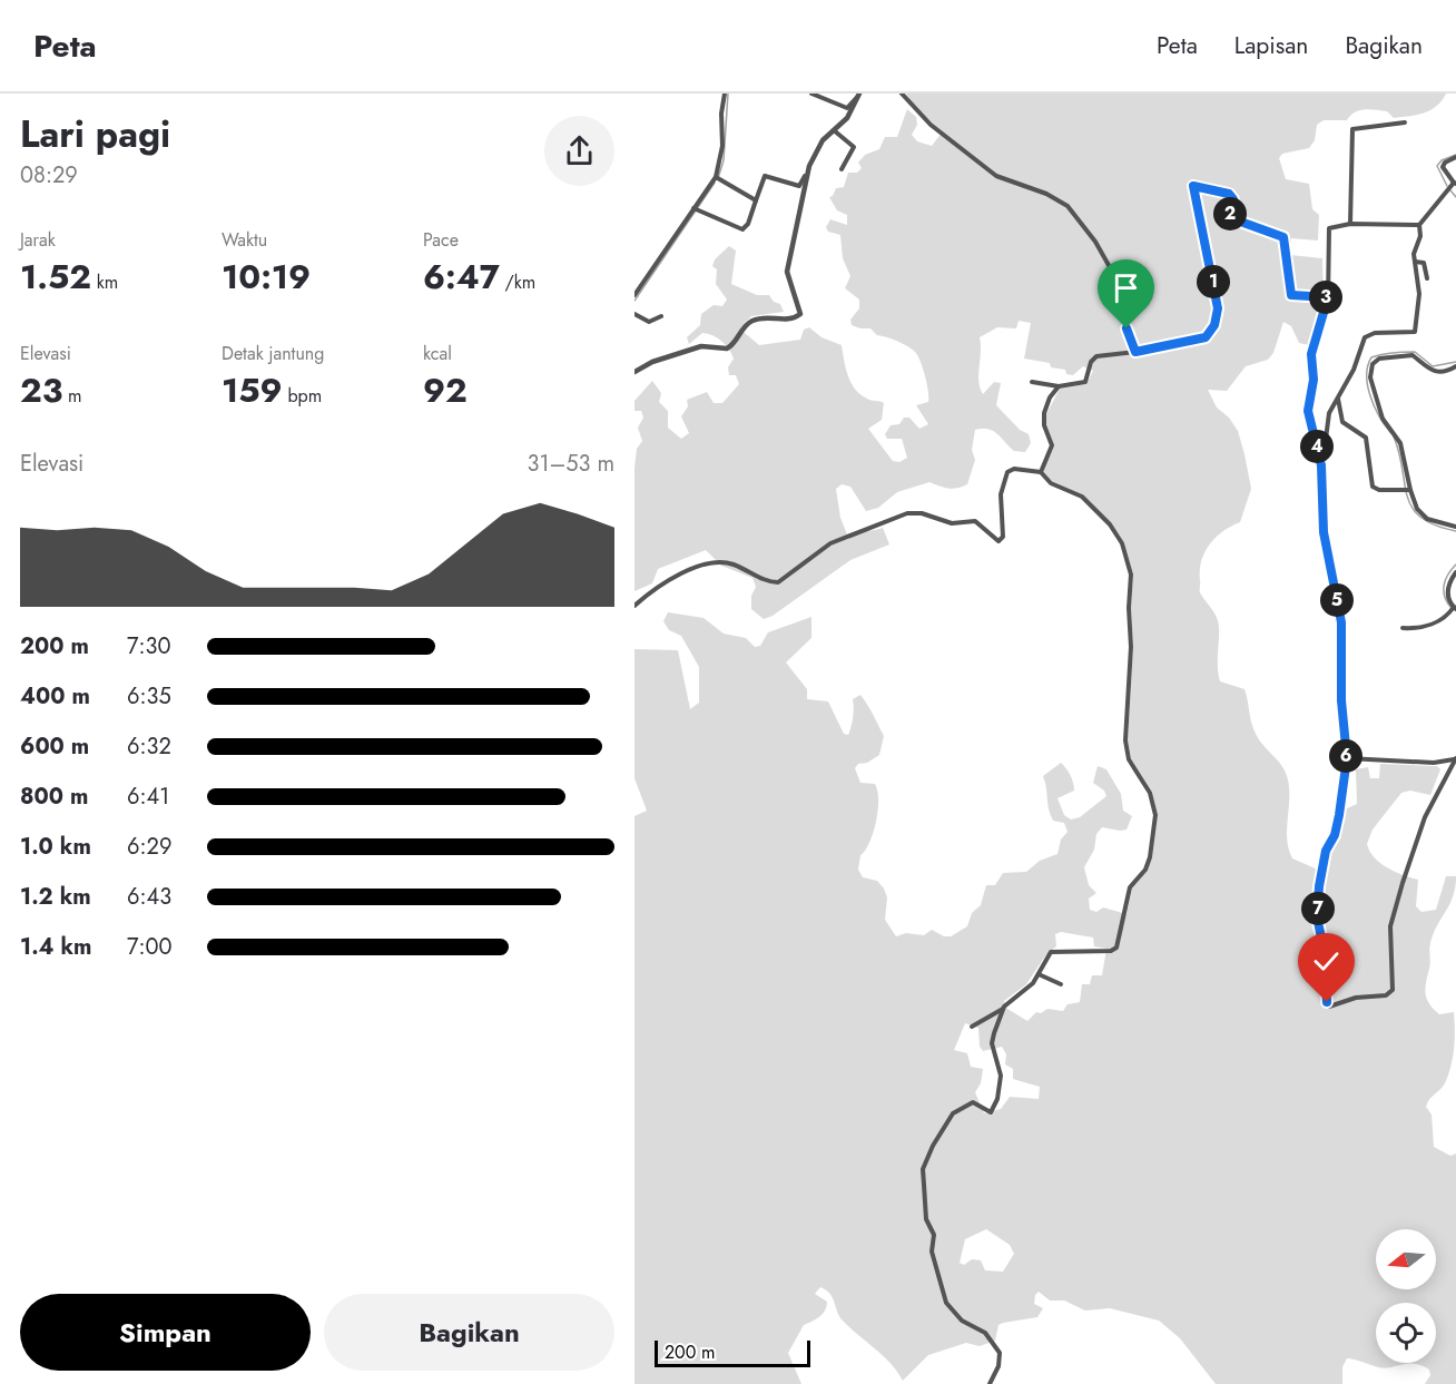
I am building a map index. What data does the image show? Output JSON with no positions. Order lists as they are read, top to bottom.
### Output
{
  "scale_bar": "200 m",
  "north": "left",
  "page": {
    "header": "Peta",
    "nav": ["Peta", "Lapisan", "Bagikan"],
    "heading": ["Lari pagi", "08:29"],
    "pins": [
      "2",
      "1",
      "3",
      "4",
      "5",
      "6",
      "7"
    ],
    "stats": [
      ["Jarak", "1.52 km"],
      ["Waktu", "10:19"],
      ["Pace", "6:47 /km"],
      ["Elevasi", "23 m"],
      ["Detak jantung", "159 bpm"],
      ["kcal", "92"]
    ],
    "chart": ["Elevasi", "31–53 m"],
    "list": [
      {
        "name": "200 m",
        "note": "7:30"
      },
      {
        "name": "400 m",
        "note": "6:35"
      },
      {
        "name": "600 m",
        "note": "6:32"
      },
      {
        "name": "800 m",
        "note": "6:41"
      },
      {
        "name": "1.0 km",
        "note": "6:29"
      },
      {
        "name": "1.2 km",
        "note": "6:43"
      },
      {
        "name": "1.4 km",
        "note": "7:00"
      }
    ],
    "buttons": ["Simpan", "Bagikan"],
    "scale": "200 m"
  }
}
